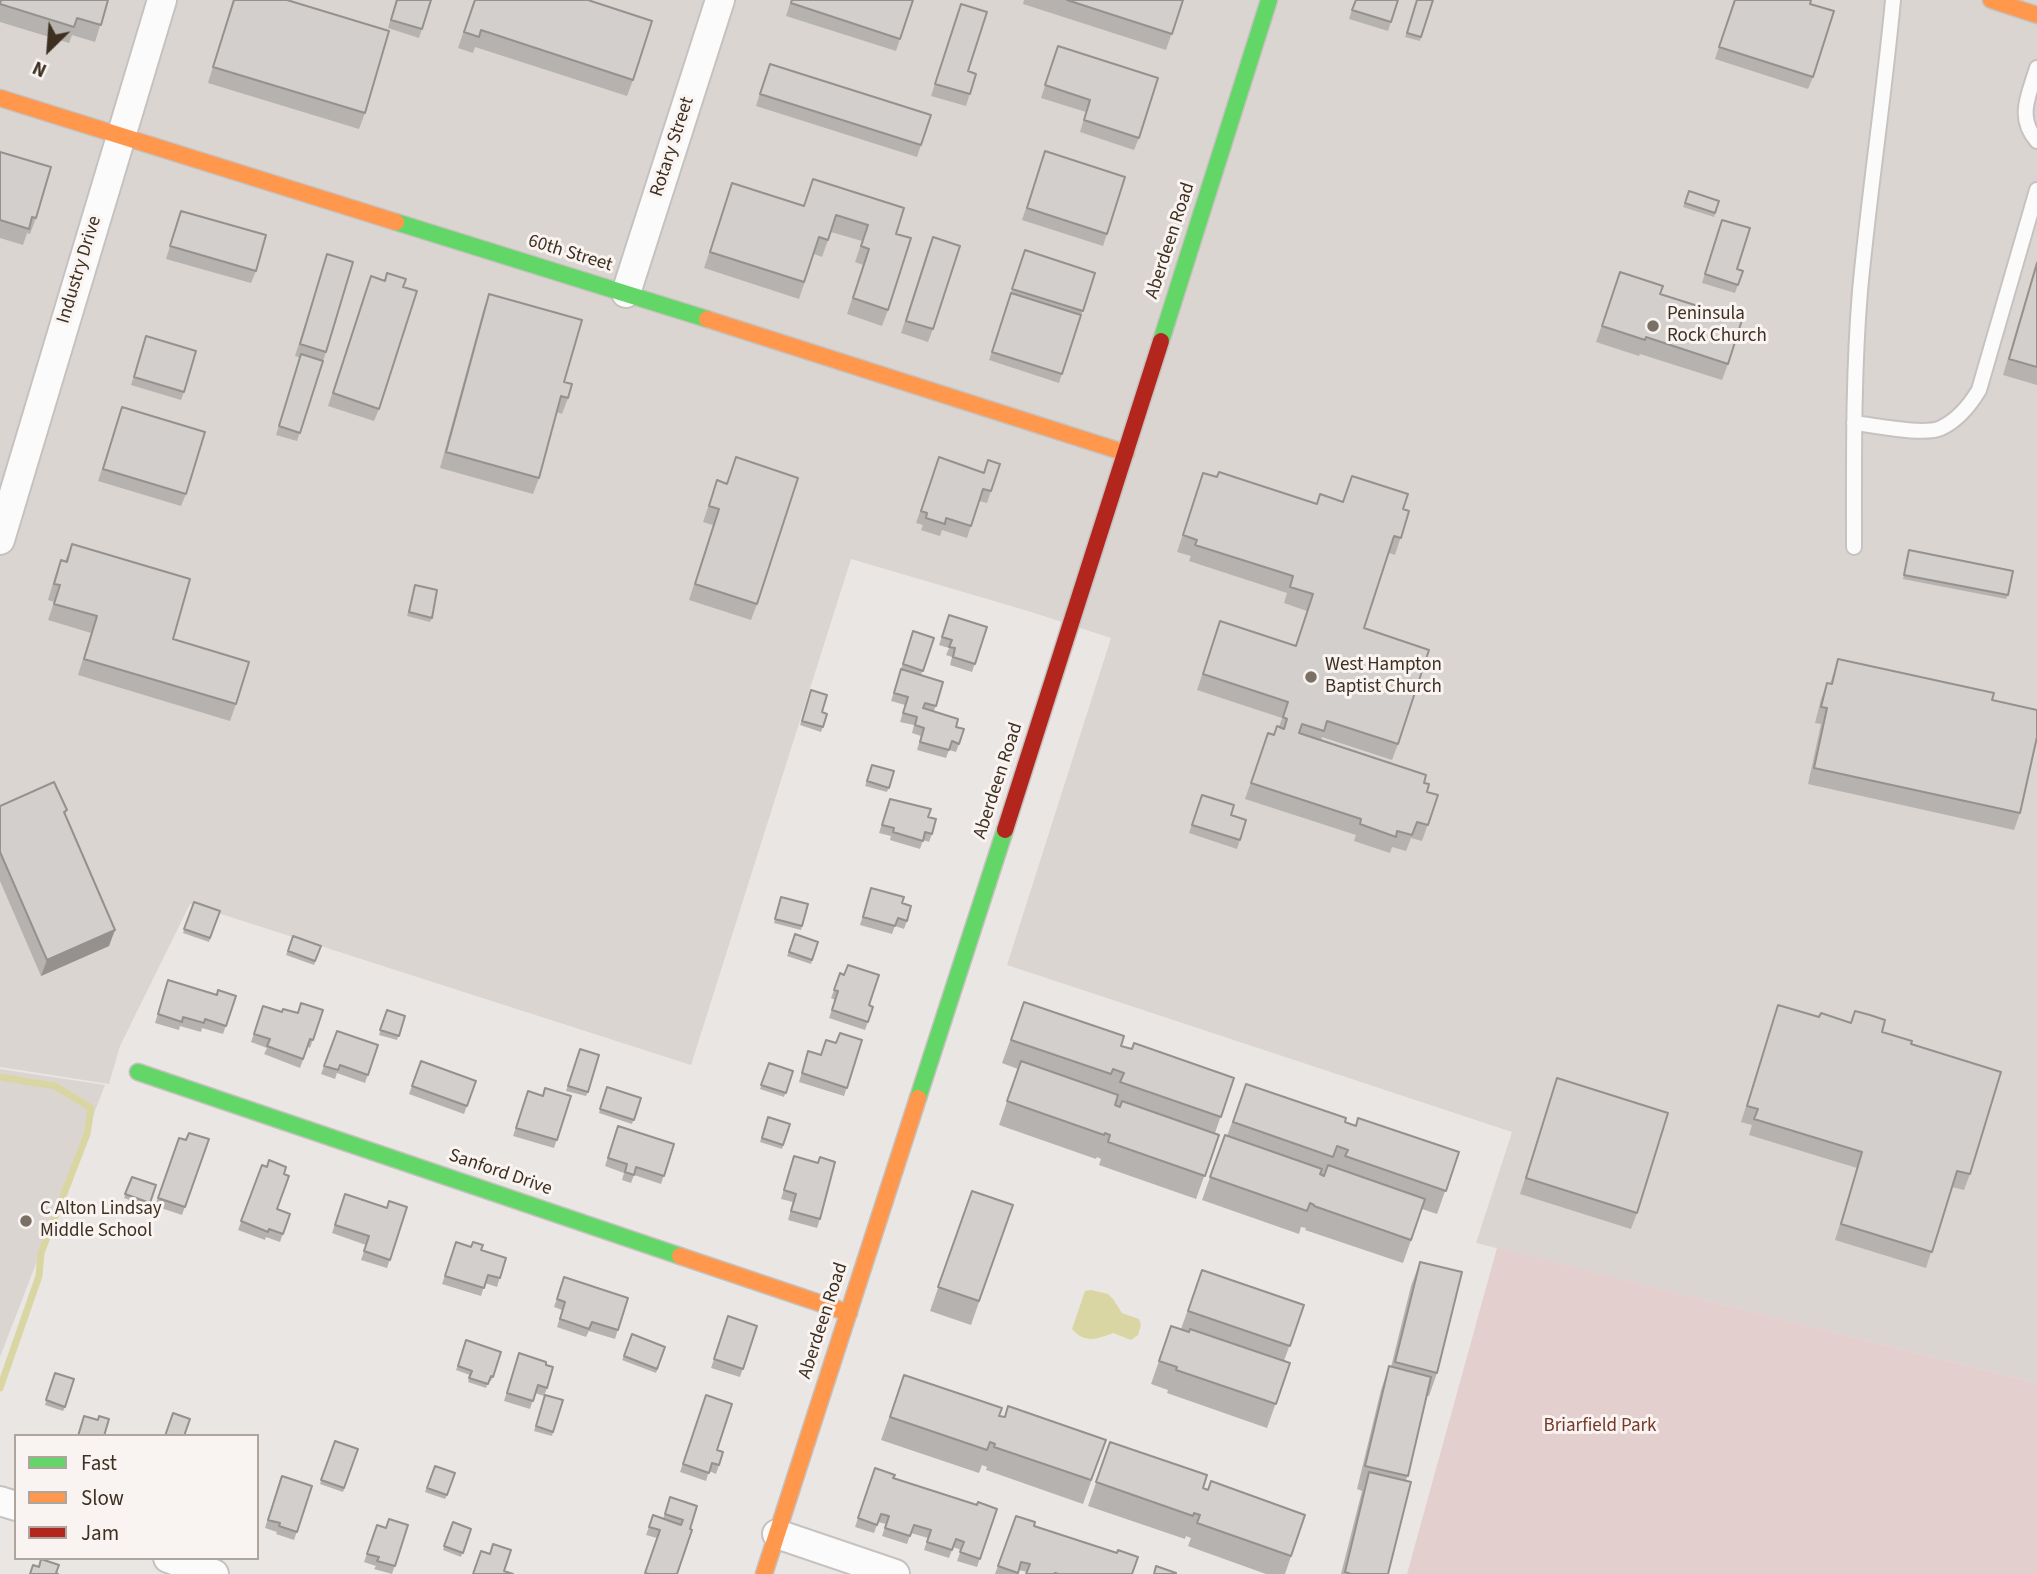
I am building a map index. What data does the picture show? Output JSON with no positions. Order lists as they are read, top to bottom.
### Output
{
  "streets": {
    "street": [
      "Rotary Street",
      "Aberdeen Road",
      "60th Street",
      "Industry Drive",
      "Sanford Drive"
    ]
  },
  "crossings": [
    ["Rotary Street", "60th Street"],
    ["Aberdeen Road", "60th Street"],
    ["Aberdeen Road", "Sanford Drive"],
    ["60th Street", "Industry Drive"]
  ],
  "parks": ["Briarfield Park"],
  "places": ["Peninsula Rock Church", "West Hampton Baptist Church", "C Alton Lindsay Middle School"],
  "legend": ["Fast", "Slow", "Jam"],
  "north": "bottom left"
}
